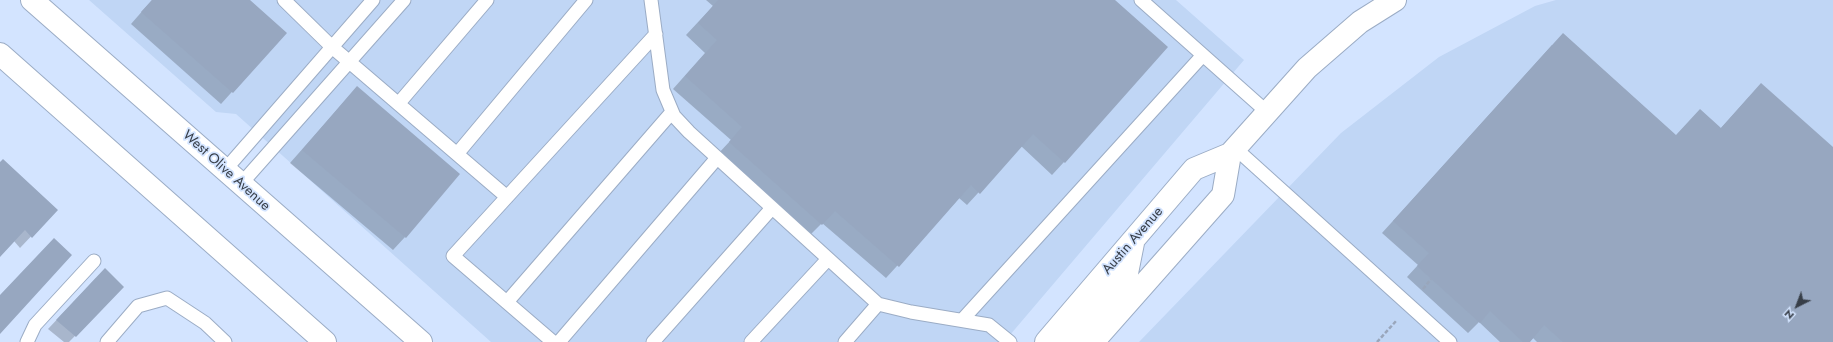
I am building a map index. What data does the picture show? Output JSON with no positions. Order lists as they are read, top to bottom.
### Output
{
  "streets": {
    "main road": ["West Olive Avenue", "Austin Avenue"]
  },
  "north": "bottom left"
}
